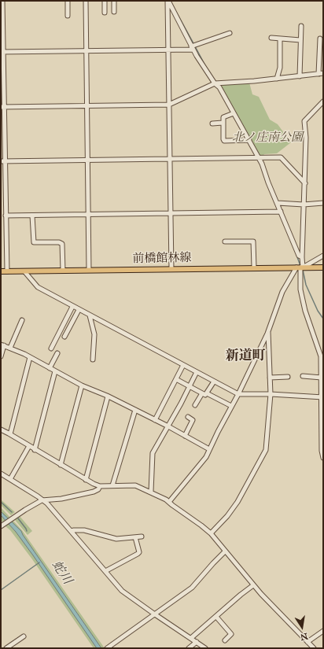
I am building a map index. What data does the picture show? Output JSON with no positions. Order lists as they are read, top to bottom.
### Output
{
  "streets": {
    "main road": ["前橋館林線"]
  },
  "districts": ["新道町"],
  "water": ["蛇川"],
  "parks": ["北ノ庄南公園"],
  "north": "bottom"
}
